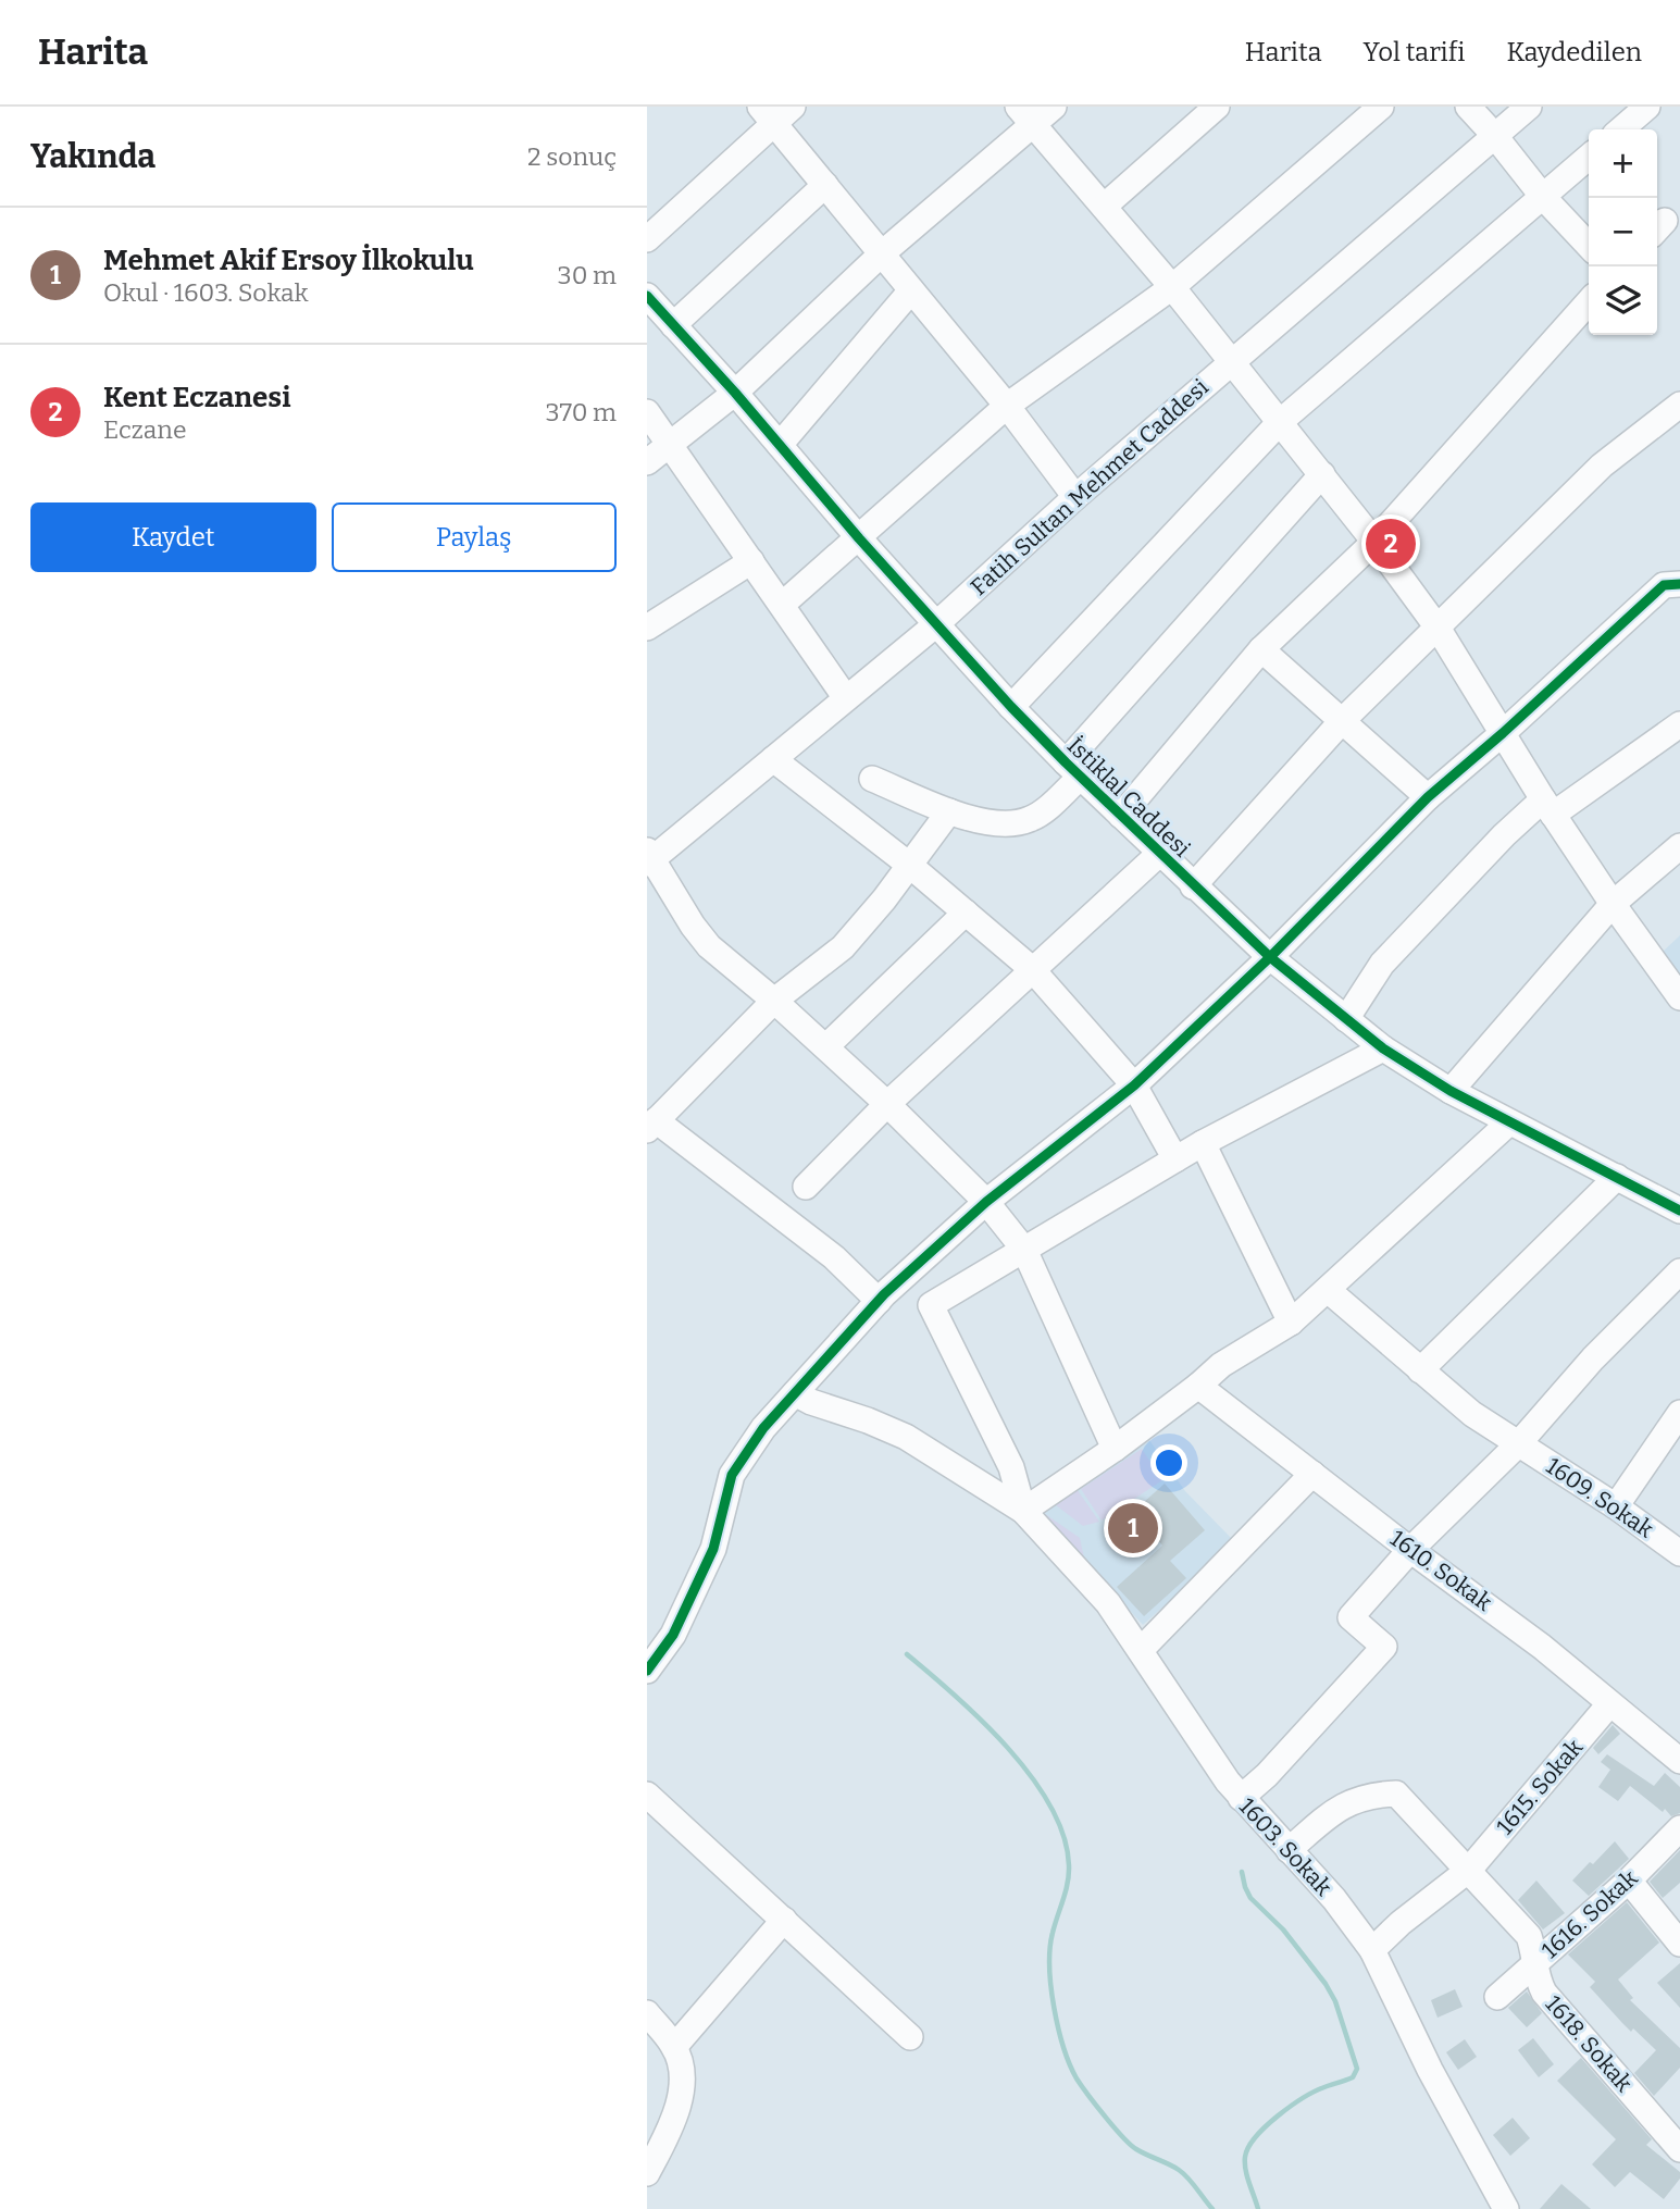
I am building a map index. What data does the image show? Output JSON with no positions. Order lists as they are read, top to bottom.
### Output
{
  "streets": {
    "street": [
      "Fatih Sultan Mehmet Caddesi",
      "İstiklal Caddesi",
      "1609. Sokak",
      "1610. Sokak",
      "1615. Sokak",
      "1603. Sokak",
      "1616. Sokak",
      "1618. Sokak"
    ]
  },
  "crossings": [
    ["Fatih Sultan Mehmet Caddesi", "İstiklal Caddesi"],
    ["1610. Sokak", "1615. Sokak"],
    ["1615. Sokak", "1603. Sokak"],
    ["1615. Sokak", "1618. Sokak"],
    ["1603. Sokak", "1618. Sokak"],
    ["1616. Sokak", "1618. Sokak"]
  ],
  "page": {
    "header": "Harita",
    "nav": ["Harita", "Yol tarifi", "Kaydedilen"],
    "heading": ["Yakında", "2 sonuç"],
    "map_buttons": ["+", "−"],
    "list": [
      {
        "mark": "1",
        "name": "Mehmet Akif Ersoy İlkokulu",
        "note": "Okul · 1603. Sokak",
        "value": "30 m"
      },
      {
        "mark": "2",
        "name": "Kent Eczanesi",
        "note": "Eczane",
        "value": "370 m"
      }
    ],
    "buttons": ["Kaydet", "Paylaş"],
    "pins": ["2", "1"]
  }
}
